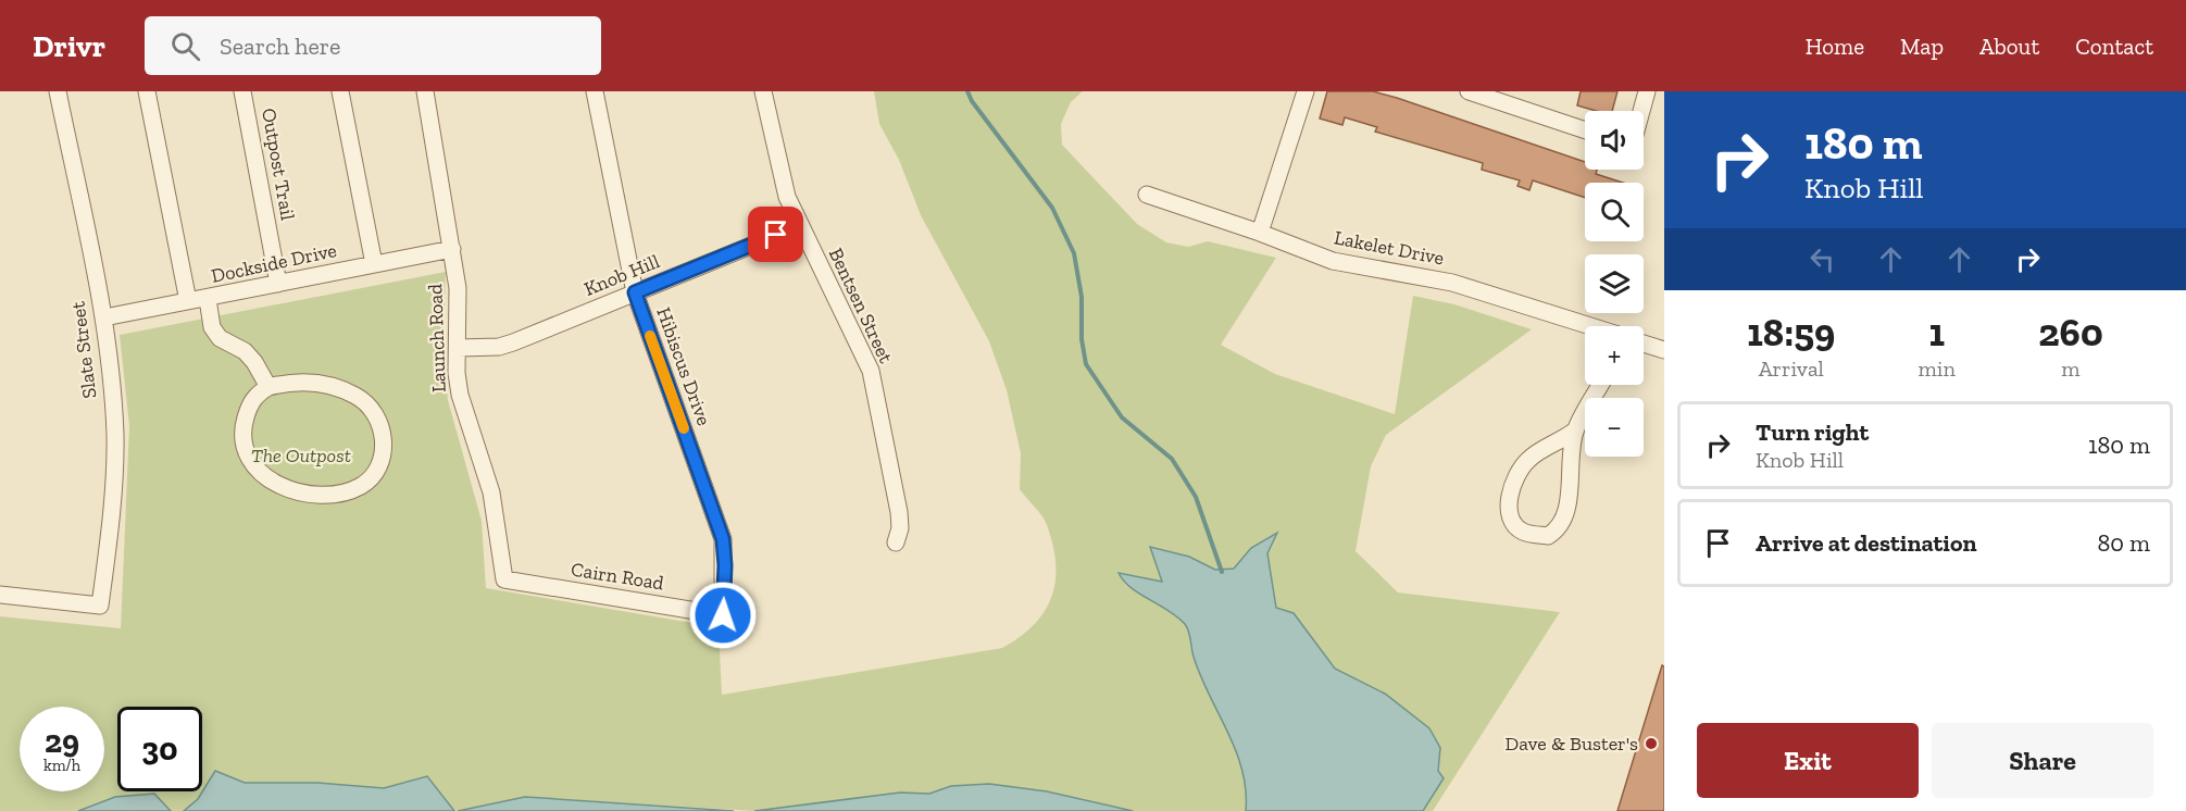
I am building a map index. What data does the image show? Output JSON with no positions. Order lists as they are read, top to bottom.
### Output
{
  "streets": {
    "street": [
      "Outpost Trail",
      "Lakelet Drive",
      "Dockside Drive",
      "Knob Hill",
      "Bentsen Street",
      "Launch Road",
      "Slate Street",
      "Hibiscus Drive",
      "Cairn Road"
    ]
  },
  "crossings": [
    ["Outpost Trail", "Dockside Drive"],
    ["Dockside Drive", "Launch Road"],
    ["Dockside Drive", "Slate Street"],
    ["Knob Hill", "Bentsen Street"],
    ["Knob Hill", "Launch Road"],
    ["Knob Hill", "Hibiscus Drive"],
    ["Launch Road", "Cairn Road"],
    ["Hibiscus Drive", "Cairn Road"]
  ],
  "parks": ["The Outpost"],
  "places": ["Dave & Buster's"],
  "page": {
    "header": "Drivr",
    "search": "Search here",
    "nav": [
      "Home",
      "Map",
      "About",
      "Contact"
    ],
    "turn": ["180 m", "Knob Hill"],
    "map_buttons": ["+", "−"],
    "eta": [
      "18:59",
      "Arrival",
      "1",
      "min",
      "260",
      "m"
    ],
    "list": [
      {
        "name": "Turn right",
        "note": "Knob Hill",
        "value": "180 m"
      },
      {
        "name": "Arrive at destination",
        "value": "80 m"
      }
    ],
    "speed": "29 km/h",
    "limit": "30",
    "buttons": ["Exit", "Share"]
  }
}
